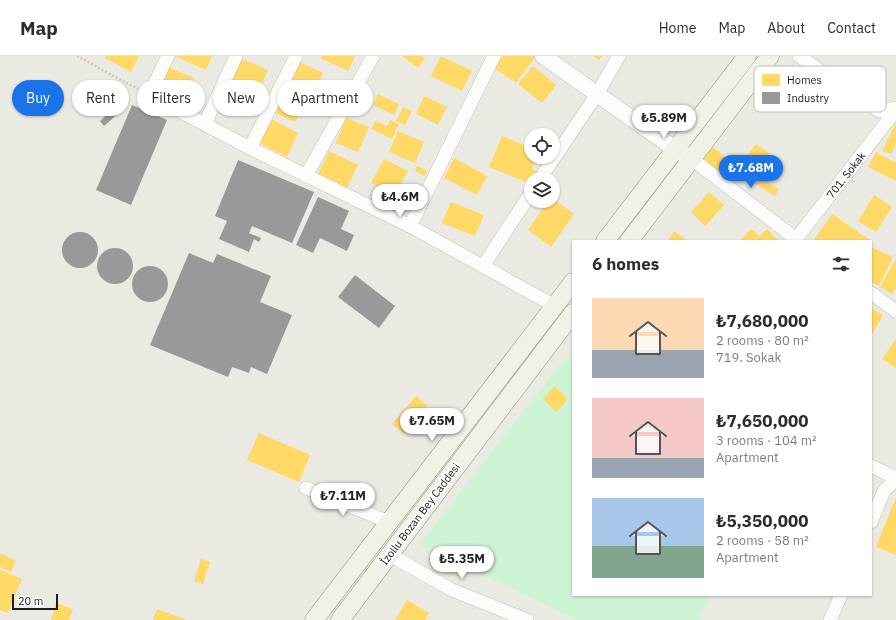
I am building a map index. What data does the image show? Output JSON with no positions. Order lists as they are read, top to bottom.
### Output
{
  "streets": {
    "main road": ["İzollu Bozan Bey Caddesi"],
    "street": ["701. Sokak"]
  },
  "legend": ["Homes", "Industry"],
  "scale_bar": "20 m",
  "page": {
    "header": "Map",
    "nav": [
      "Home",
      "Map",
      "About",
      "Contact"
    ],
    "chip": [
      "Buy",
      "Rent",
      "Filters",
      "New",
      "Apartment"
    ],
    "price": [
      "₺5.89M",
      "₺7.68M",
      "₺4.6M",
      "₺7.65M",
      "₺7.11M",
      "₺5.35M"
    ],
    "heading": "6 homes",
    "list": [
      {
        "name": "₺7,680,000",
        "note": "2 rooms · 80 m² · 719. Sokak"
      },
      {
        "name": "₺7,650,000",
        "note": "3 rooms · 104 m² · Apartment"
      },
      {
        "name": "₺5,350,000",
        "note": "2 rooms · 58 m² · Apartment"
      }
    ],
    "scale": "20 m"
  }
}
